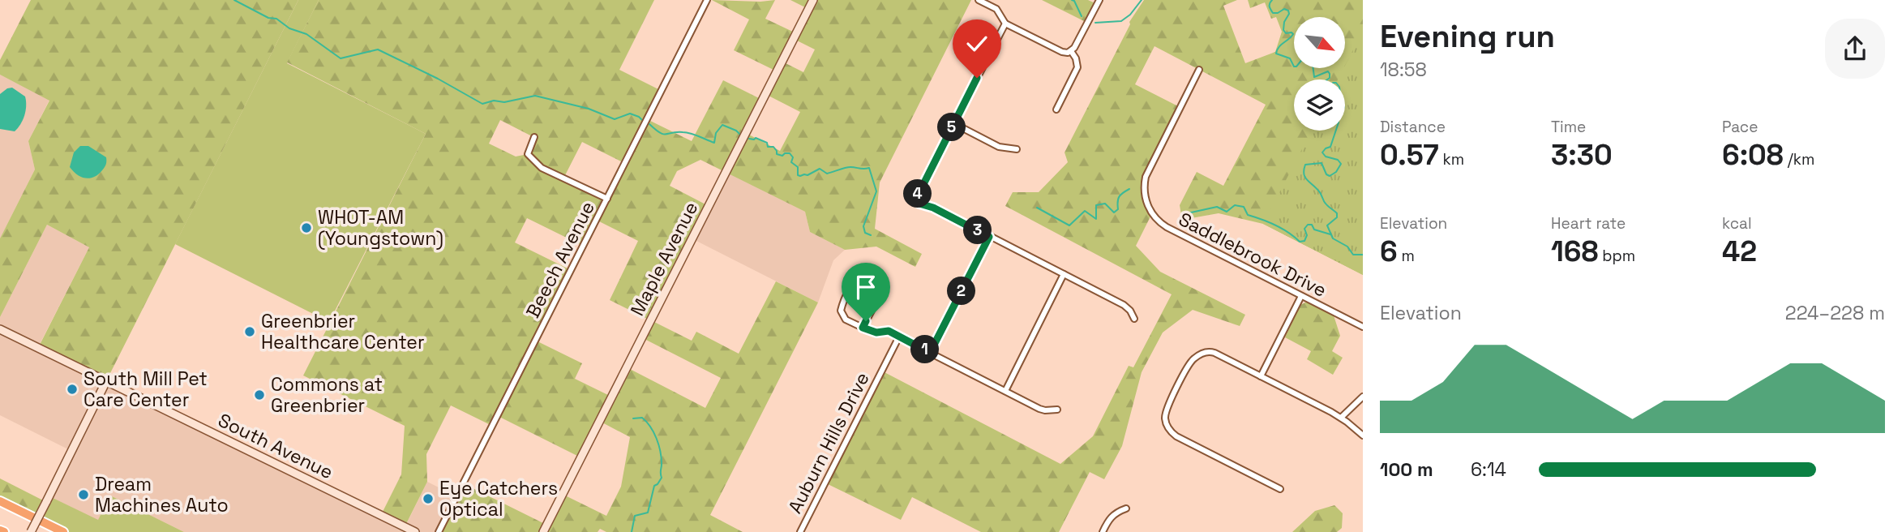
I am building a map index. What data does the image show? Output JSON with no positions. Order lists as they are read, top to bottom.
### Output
{
  "streets": {
    "street": [
      "Saddlebrook Drive",
      "Maple Avenue",
      "Beech Avenue",
      "Auburn Hills Drive",
      "South Avenue"
    ]
  },
  "places": [
    "WHOT-AM (Youngstown)",
    "Greenbrier Healthcare Center",
    "South Mill Pet Care Center",
    "Commons at Greenbrier",
    "Dream Machines Auto",
    "Eye Catchers Optical"
  ],
  "north": "bottom right",
  "page": {
    "heading": ["Evening run", "18:58"],
    "stats": [
      ["Distance", "0.57 km"],
      ["Time", "3:30"],
      ["Pace", "6:08 /km"],
      ["Elevation", "6 m"],
      ["Heart rate", "168 bpm"],
      ["kcal", "42"]
    ],
    "pins": [
      "5",
      "4",
      "3",
      "2",
      "1"
    ],
    "chart": ["Elevation", "224–228 m"],
    "list": [
      {
        "name": "100 m",
        "note": "6:14"
      }
    ]
  }
}
